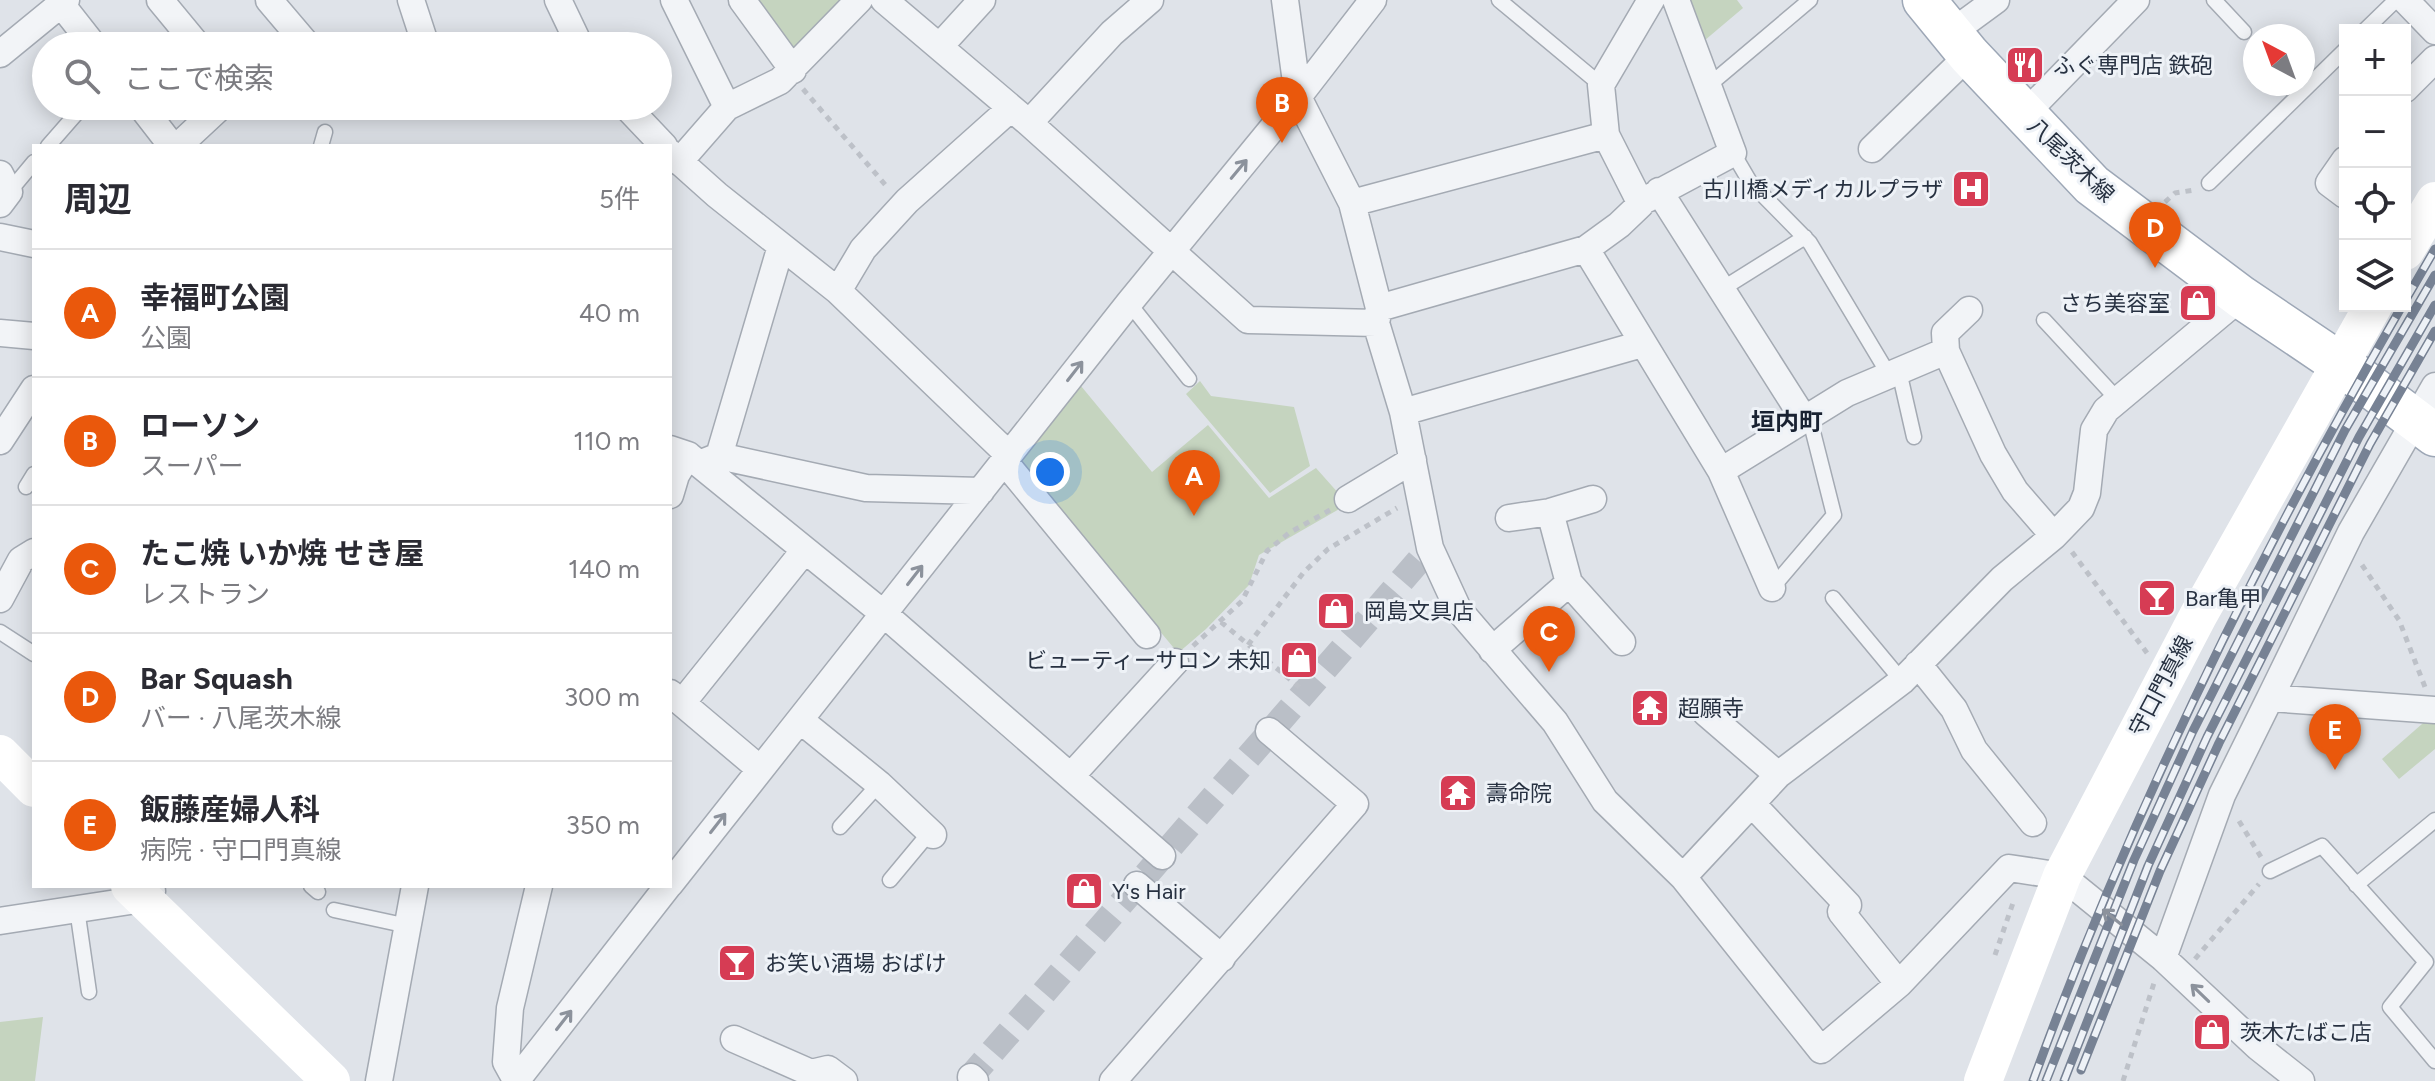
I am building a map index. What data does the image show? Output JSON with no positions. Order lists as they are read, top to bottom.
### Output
{
  "streets": {
    "main road": ["八尾茨木線", "守口門真線"]
  },
  "crossings": [
    ["八尾茨木線", "守口門真線"]
  ],
  "districts": ["垣内町"],
  "places": {
    "restaurant": ["ふぐ専門店 鉄砲"],
    "hospital": ["古川橋メディカルプラザ"],
    "shop": [
      "さち美容室",
      "岡島文具店",
      "ビューティーサロン 未知",
      "Y's Hair",
      "茨木たばこ店"
    ],
    "bar": ["Bar亀甲", "お笑い酒場 おばけ"],
    "temple": ["超願寺", "壽命院"]
  },
  "north": "top left",
  "page": {
    "map_buttons": ["+", "−"],
    "search": "ここで検索",
    "pins": [
      "B",
      "D",
      "A",
      "C",
      "E"
    ],
    "heading": ["周辺", "5件"],
    "list": [
      {
        "mark": "A",
        "name": "幸福町公園",
        "note": "公園",
        "value": "40 m"
      },
      {
        "mark": "B",
        "name": "ローソン",
        "note": "スーパー",
        "value": "110 m"
      },
      {
        "mark": "C",
        "name": "たこ焼 いか焼 せき屋",
        "note": "レストラン",
        "value": "140 m"
      },
      {
        "mark": "D",
        "name": "Bar Squash",
        "note": "バー · 八尾茨木線",
        "value": "300 m"
      },
      {
        "mark": "E",
        "name": "飯藤産婦人科",
        "note": "病院 · 守口門真線",
        "value": "350 m"
      }
    ]
  }
}
